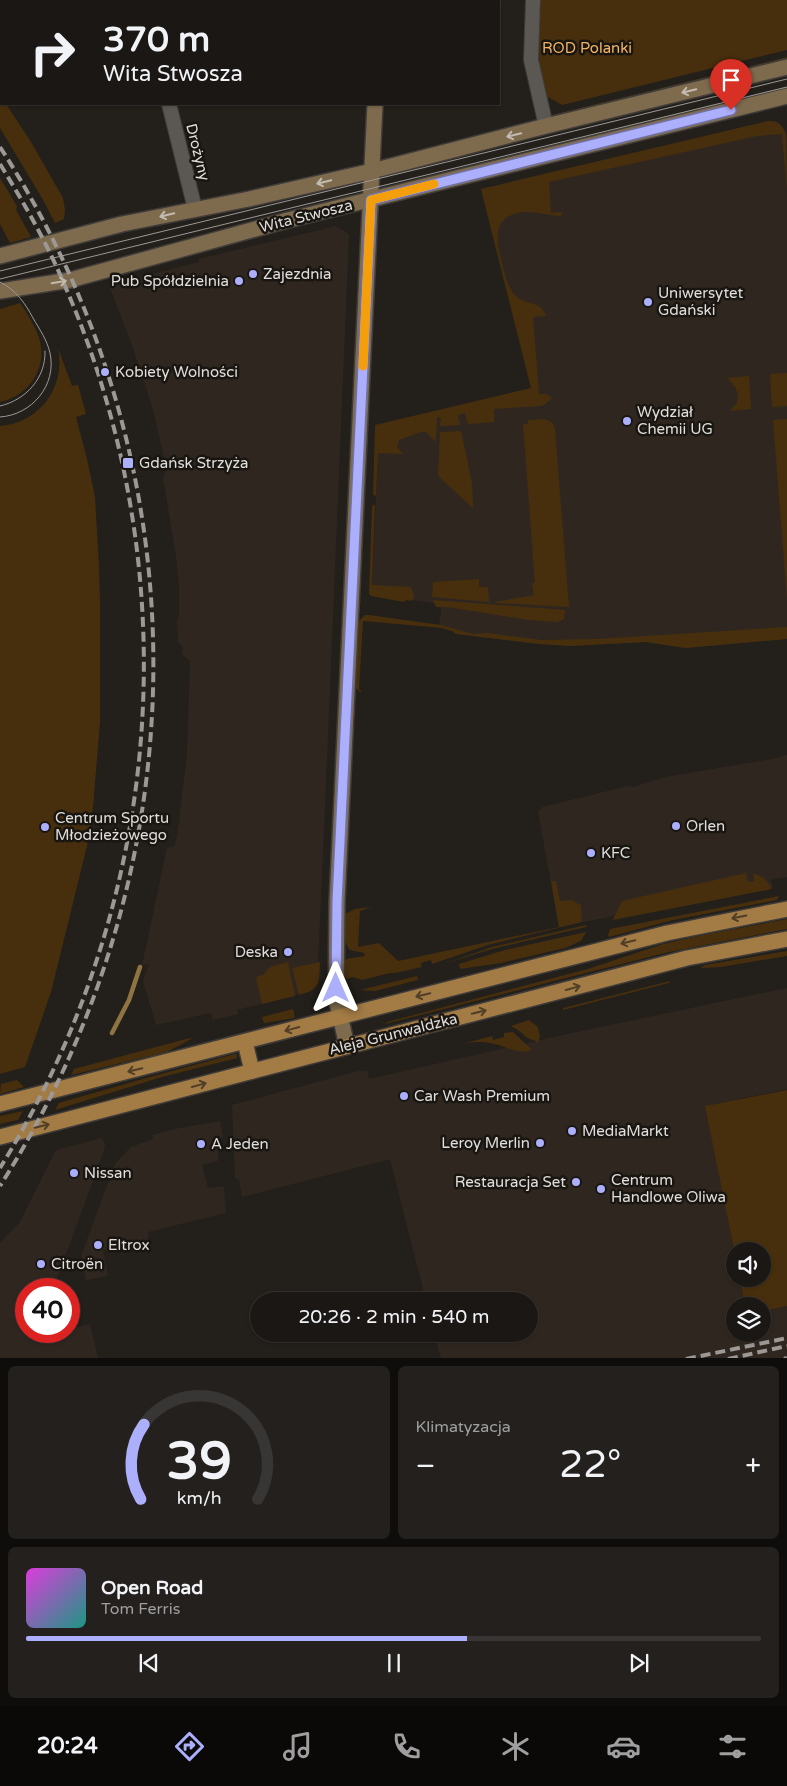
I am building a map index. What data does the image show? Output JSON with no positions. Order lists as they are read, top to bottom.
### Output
{
  "streets": {
    "main road": ["Aleja Grunwaldzka"],
    "street": ["Drożyny", "Wita Stwosza"]
  },
  "crossings": [
    ["Drożyny", "Wita Stwosza"]
  ],
  "parks": ["ROD Polanki"],
  "places": {
    "other": [
      "Zajezdnia",
      "Pub Spółdzielnia",
      "Uniwersytet Gdański",
      "Kobiety Wolności",
      "Wydział Chemii UG",
      "Orlen",
      "Centrum Sportu Młodzieżowego",
      "KFC",
      "Deska",
      "Car Wash Premium",
      "MediaMarkt",
      "Leroy Merlin",
      "A Jeden",
      "Nissan",
      "Restauracja Set",
      "Centrum Handlowe Oliwa",
      "Eltrox",
      "Citroën"
    ],
    "transit": ["Gdańsk Strzyża"]
  },
  "page": {
    "turn": ["370 m", "Wita Stwosza"],
    "limit": "40",
    "trip": "20:26 · 2 min · 540 m",
    "tile": "Klimatyzacja",
    "heat": ["−", "22°", "+"],
    "song": ["Open Road", "Tom Ferris"],
    "tabs": "20:24",
    "gauge": ["39", "km/h"]
  }
}
